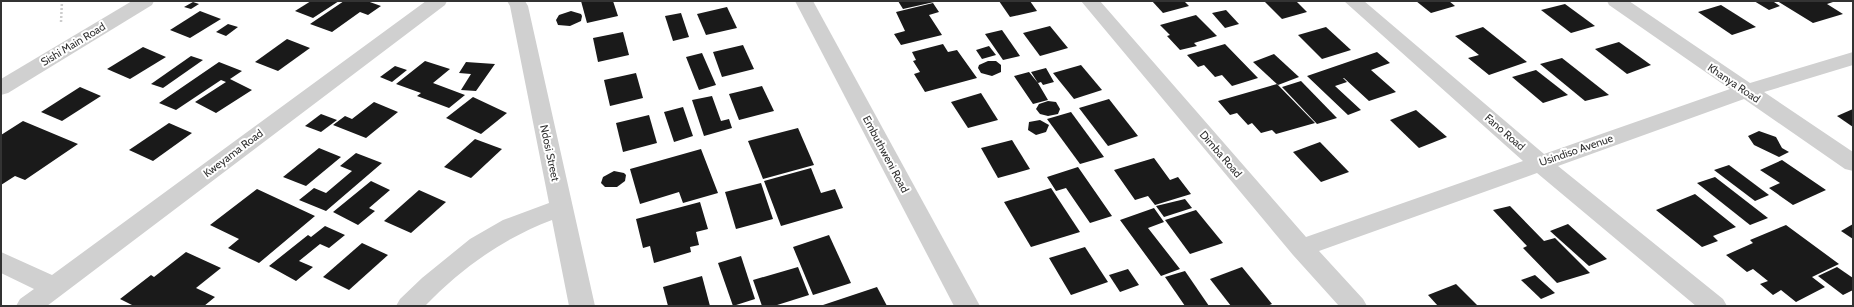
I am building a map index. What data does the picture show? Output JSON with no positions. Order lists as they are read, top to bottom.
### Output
{
  "streets": {
    "street": [
      "Sishi Main Road",
      "Khanya Road",
      "Fano Road",
      "Usindiso Avenue",
      "Kweyama Road",
      "Ndosi Street",
      "Embuthweni Road",
      "Dimba Road"
    ]
  },
  "crossings": [
    ["Khanya Road", "Usindiso Avenue"],
    ["Fano Road", "Usindiso Avenue"],
    ["Usindiso Avenue", "Dimba Road"]
  ]
}
